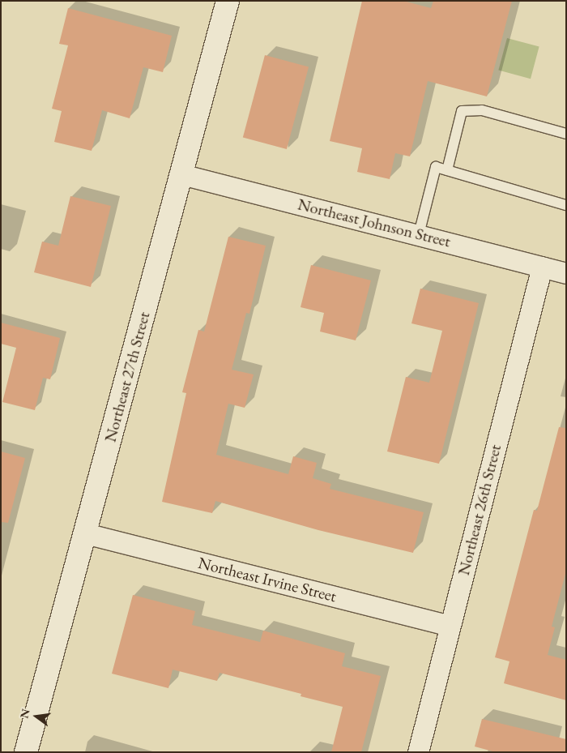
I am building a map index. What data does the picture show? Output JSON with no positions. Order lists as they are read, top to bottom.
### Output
{
  "streets": {
    "street": [
      "Northeast Johnson Street",
      "Northeast 27th Street",
      "Northeast 26th Street",
      "Northeast Irvine Street"
    ]
  },
  "crossings": [
    ["Northeast Johnson Street", "Northeast 27th Street"],
    ["Northeast Johnson Street", "Northeast 26th Street"],
    ["Northeast 27th Street", "Northeast Irvine Street"],
    ["Northeast 26th Street", "Northeast Irvine Street"]
  ],
  "north": "left"
}
